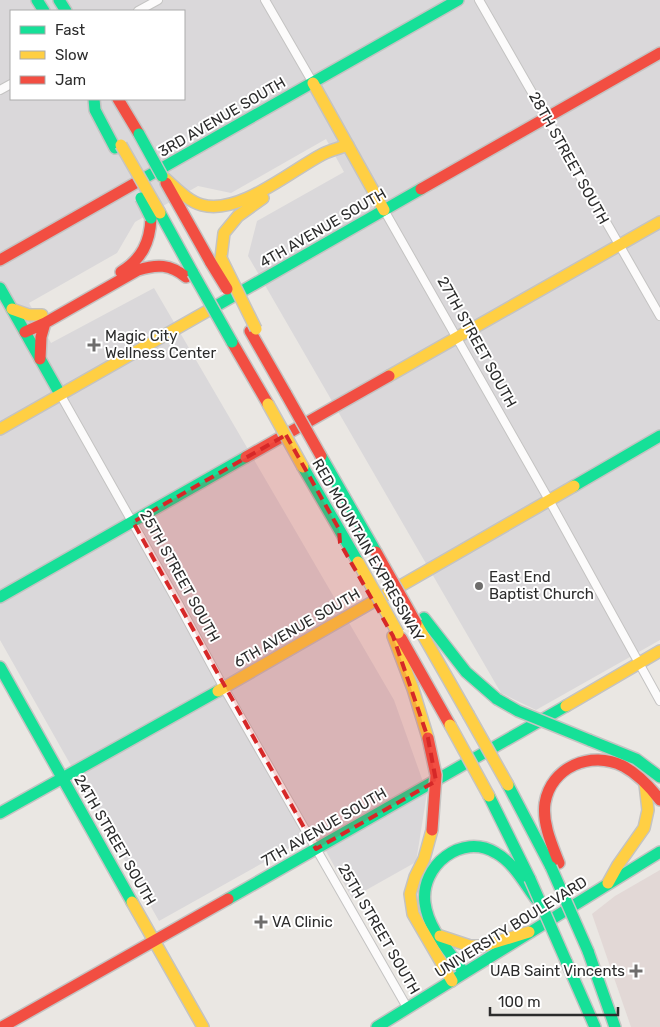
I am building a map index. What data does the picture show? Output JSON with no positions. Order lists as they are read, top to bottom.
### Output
{
  "streets": {
    "main road": [
      "3RD AVENUE SOUTH",
      "4TH AVENUE SOUTH",
      "27TH STREET SOUTH",
      "RED MOUNTAIN EXPRESSWAY",
      "25TH STREET SOUTH",
      "6TH AVENUE SOUTH",
      "7TH AVENUE SOUTH",
      "24TH STREET SOUTH",
      "UNIVERSITY BOULEVARD"
    ],
    "street": ["28TH STREET SOUTH"]
  },
  "crossings": [
    ["3RD AVENUE SOUTH", "27TH STREET SOUTH"],
    ["28TH STREET SOUTH", "4TH AVENUE SOUTH"],
    ["4TH AVENUE SOUTH", "27TH STREET SOUTH"],
    ["4TH AVENUE SOUTH", "25TH STREET SOUTH"],
    ["27TH STREET SOUTH", "6TH AVENUE SOUTH"],
    ["27TH STREET SOUTH", "7TH AVENUE SOUTH"],
    ["25TH STREET SOUTH", "6TH AVENUE SOUTH"],
    ["25TH STREET SOUTH", "7TH AVENUE SOUTH"],
    ["25TH STREET SOUTH", "UNIVERSITY BOULEVARD"],
    ["6TH AVENUE SOUTH", "24TH STREET SOUTH"],
    ["7TH AVENUE SOUTH", "24TH STREET SOUTH"]
  ],
  "places": {
    "health": ["Magic City Wellness Center", "VA Clinic", "UAB Saint Vincents"],
    "other": ["East End Baptist Church"]
  },
  "legend": ["Fast", "Slow", "Jam"],
  "scale_bar": "100 m"
}
